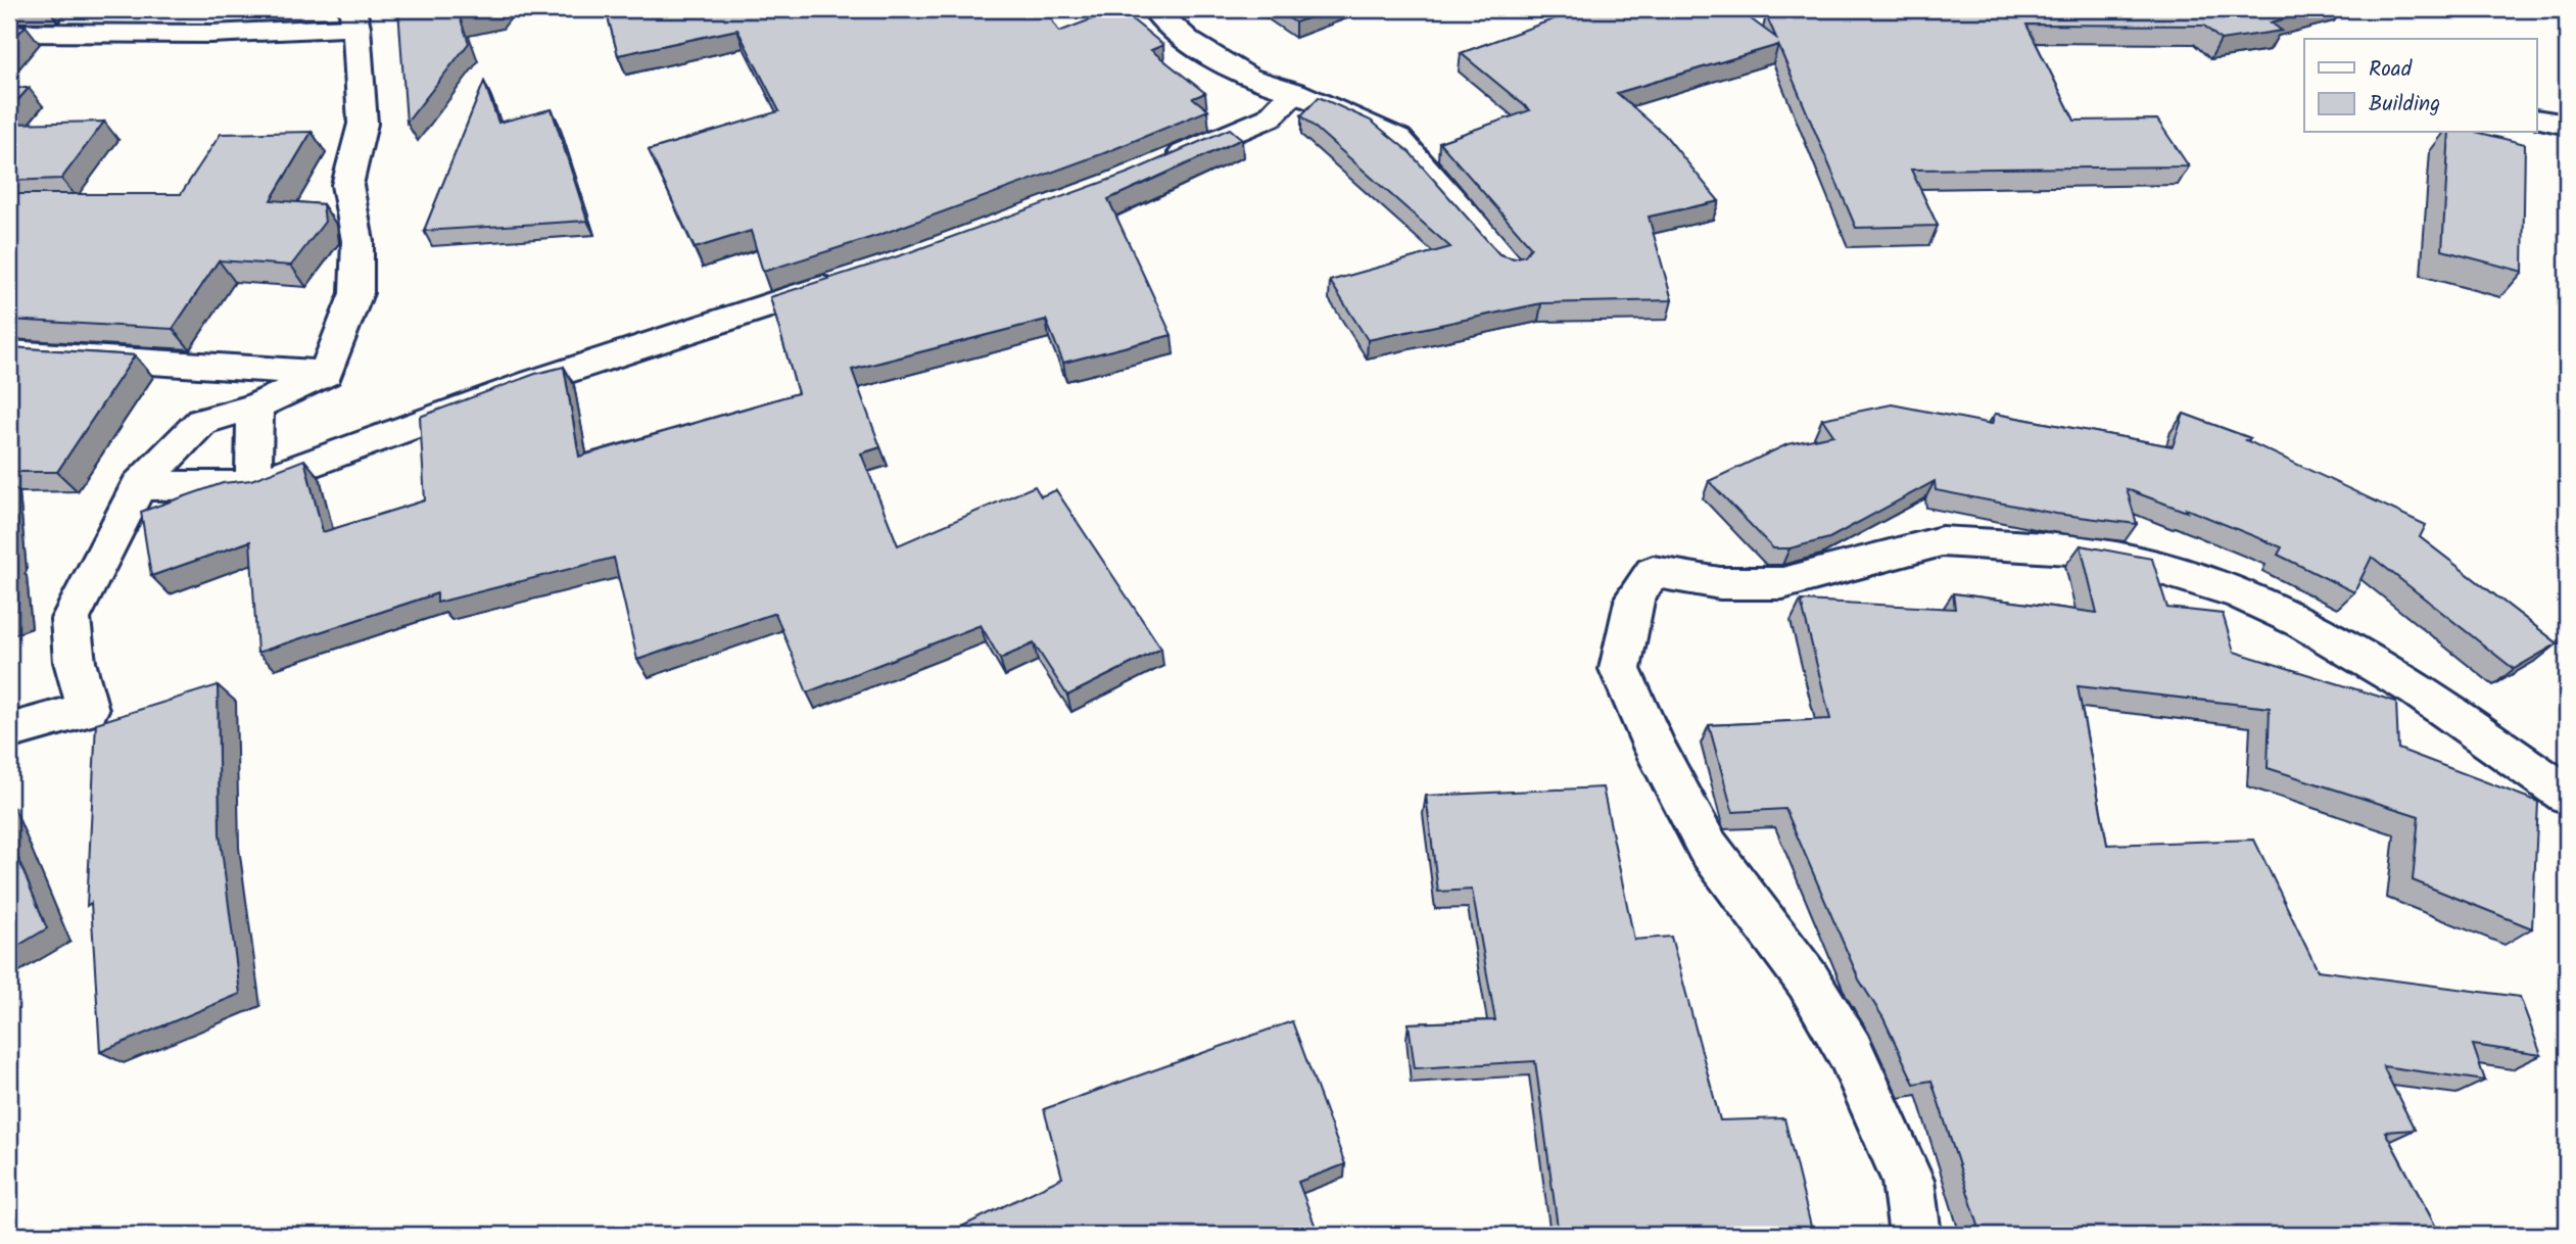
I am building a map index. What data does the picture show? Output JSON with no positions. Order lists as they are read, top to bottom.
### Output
{
  "legend": ["Road", "Building"]
}
